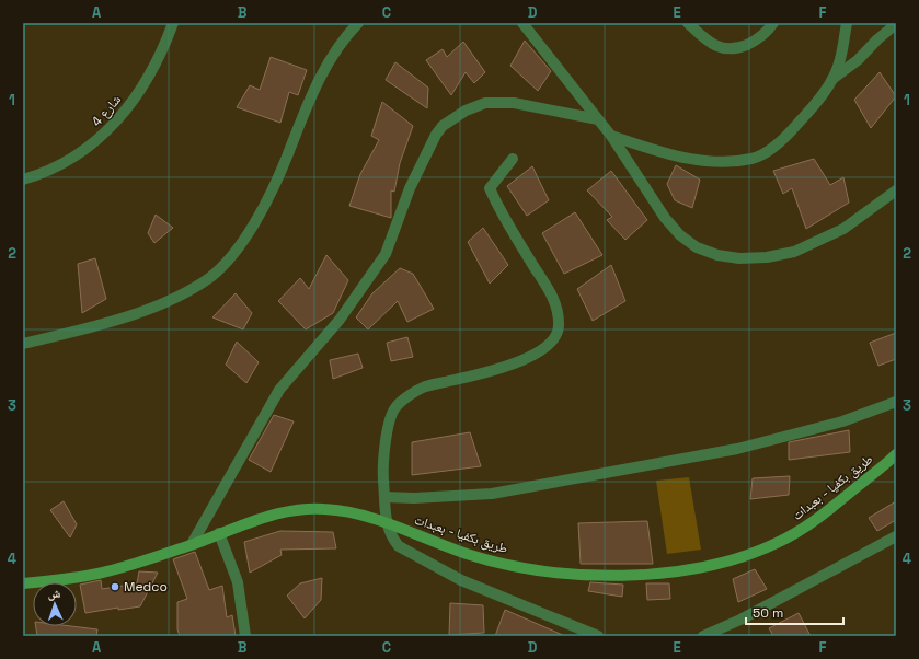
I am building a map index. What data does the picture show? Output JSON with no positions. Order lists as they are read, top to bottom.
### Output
{
  "streets": {
    "main road": ["طريق بكفيا - بعبدات"],
    "street": ["شارع 4"]
  },
  "places": ["Medco"],
  "scale_bar": "50 m",
  "north": "top",
  "grid": {
    "columns": [
      "A",
      "B",
      "C",
      "D",
      "E",
      "F"
    ],
    "rows": [
      "1",
      "2",
      "3",
      "4"
    ]
  }
}
